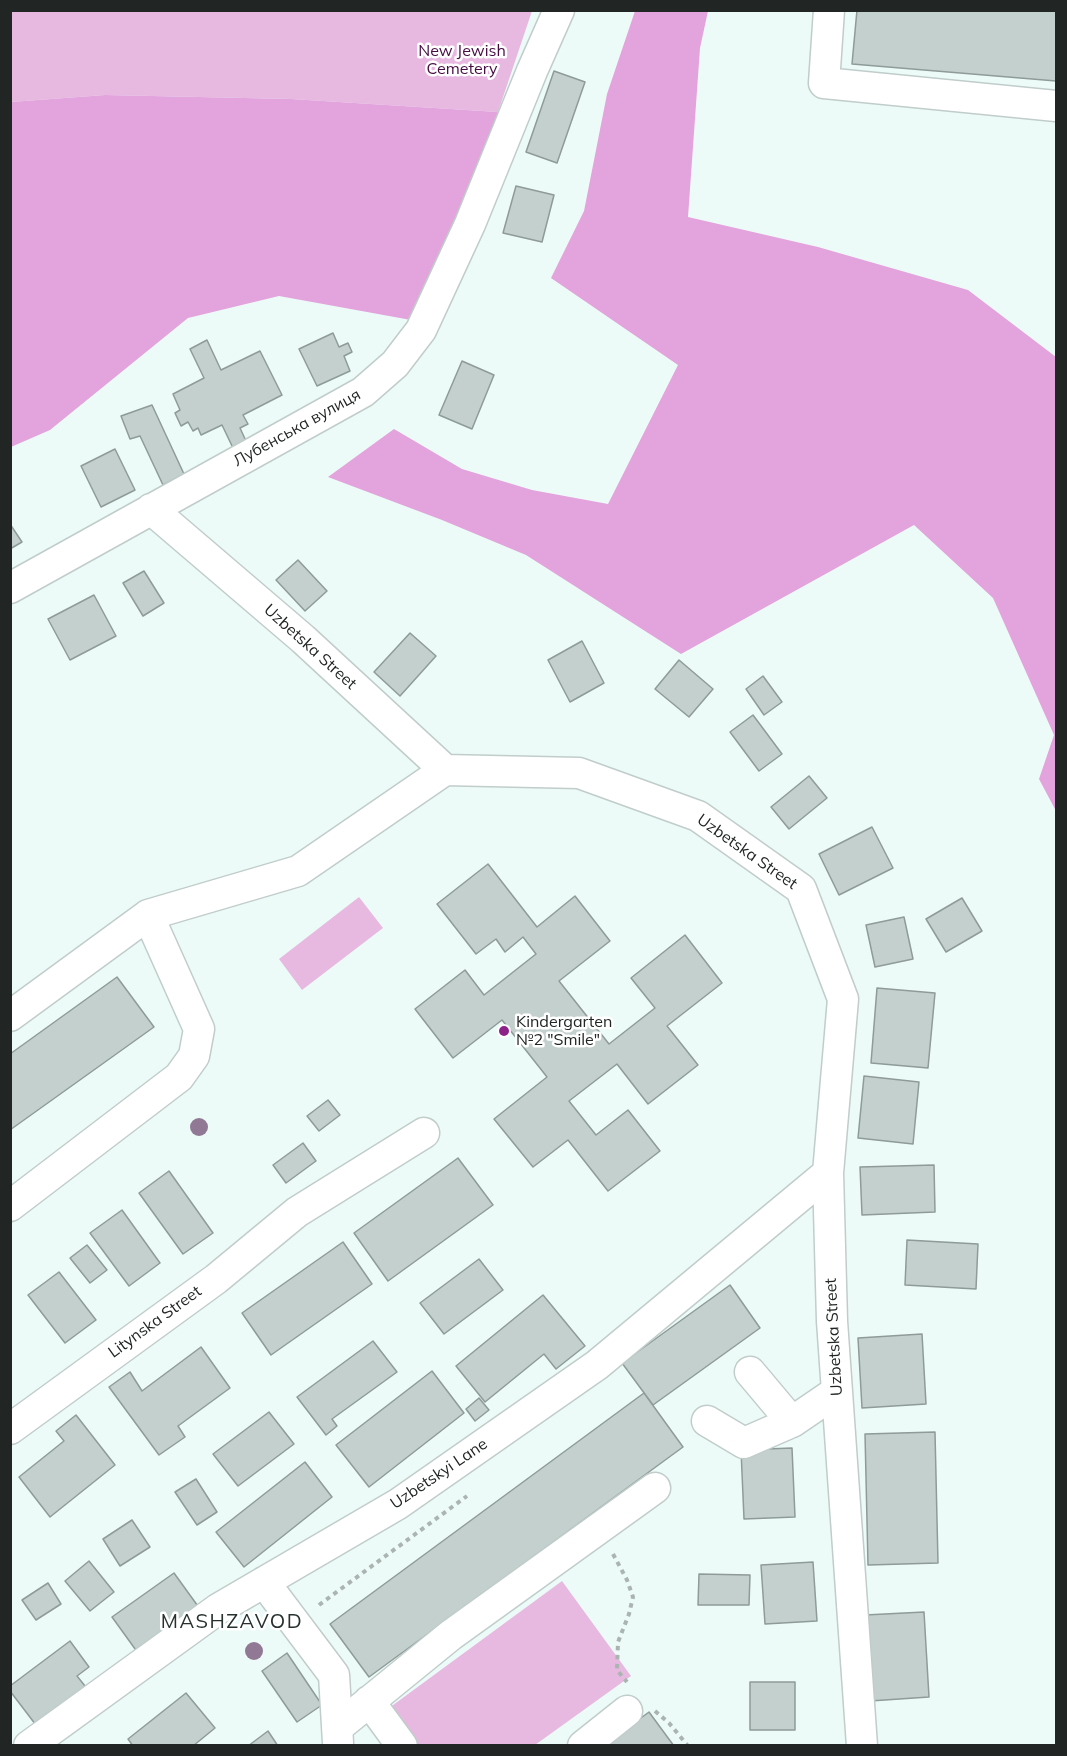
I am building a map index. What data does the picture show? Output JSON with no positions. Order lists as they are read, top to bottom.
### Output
{
  "streets": {
    "street": [
      "Лубенська вулиця",
      "Uzbetska Street",
      "Litynska Street",
      "Uzbetskyi Lane"
    ]
  },
  "crossings": [
    ["Лубенська вулиця", "Uzbetska Street"],
    ["Uzbetska Street", "Uzbetskyi Lane"]
  ],
  "districts": ["MASHZAVOD"],
  "parks": ["New Jewish Cemetery"],
  "places": ["Kindergarten №2 \"Smile\""]
}
